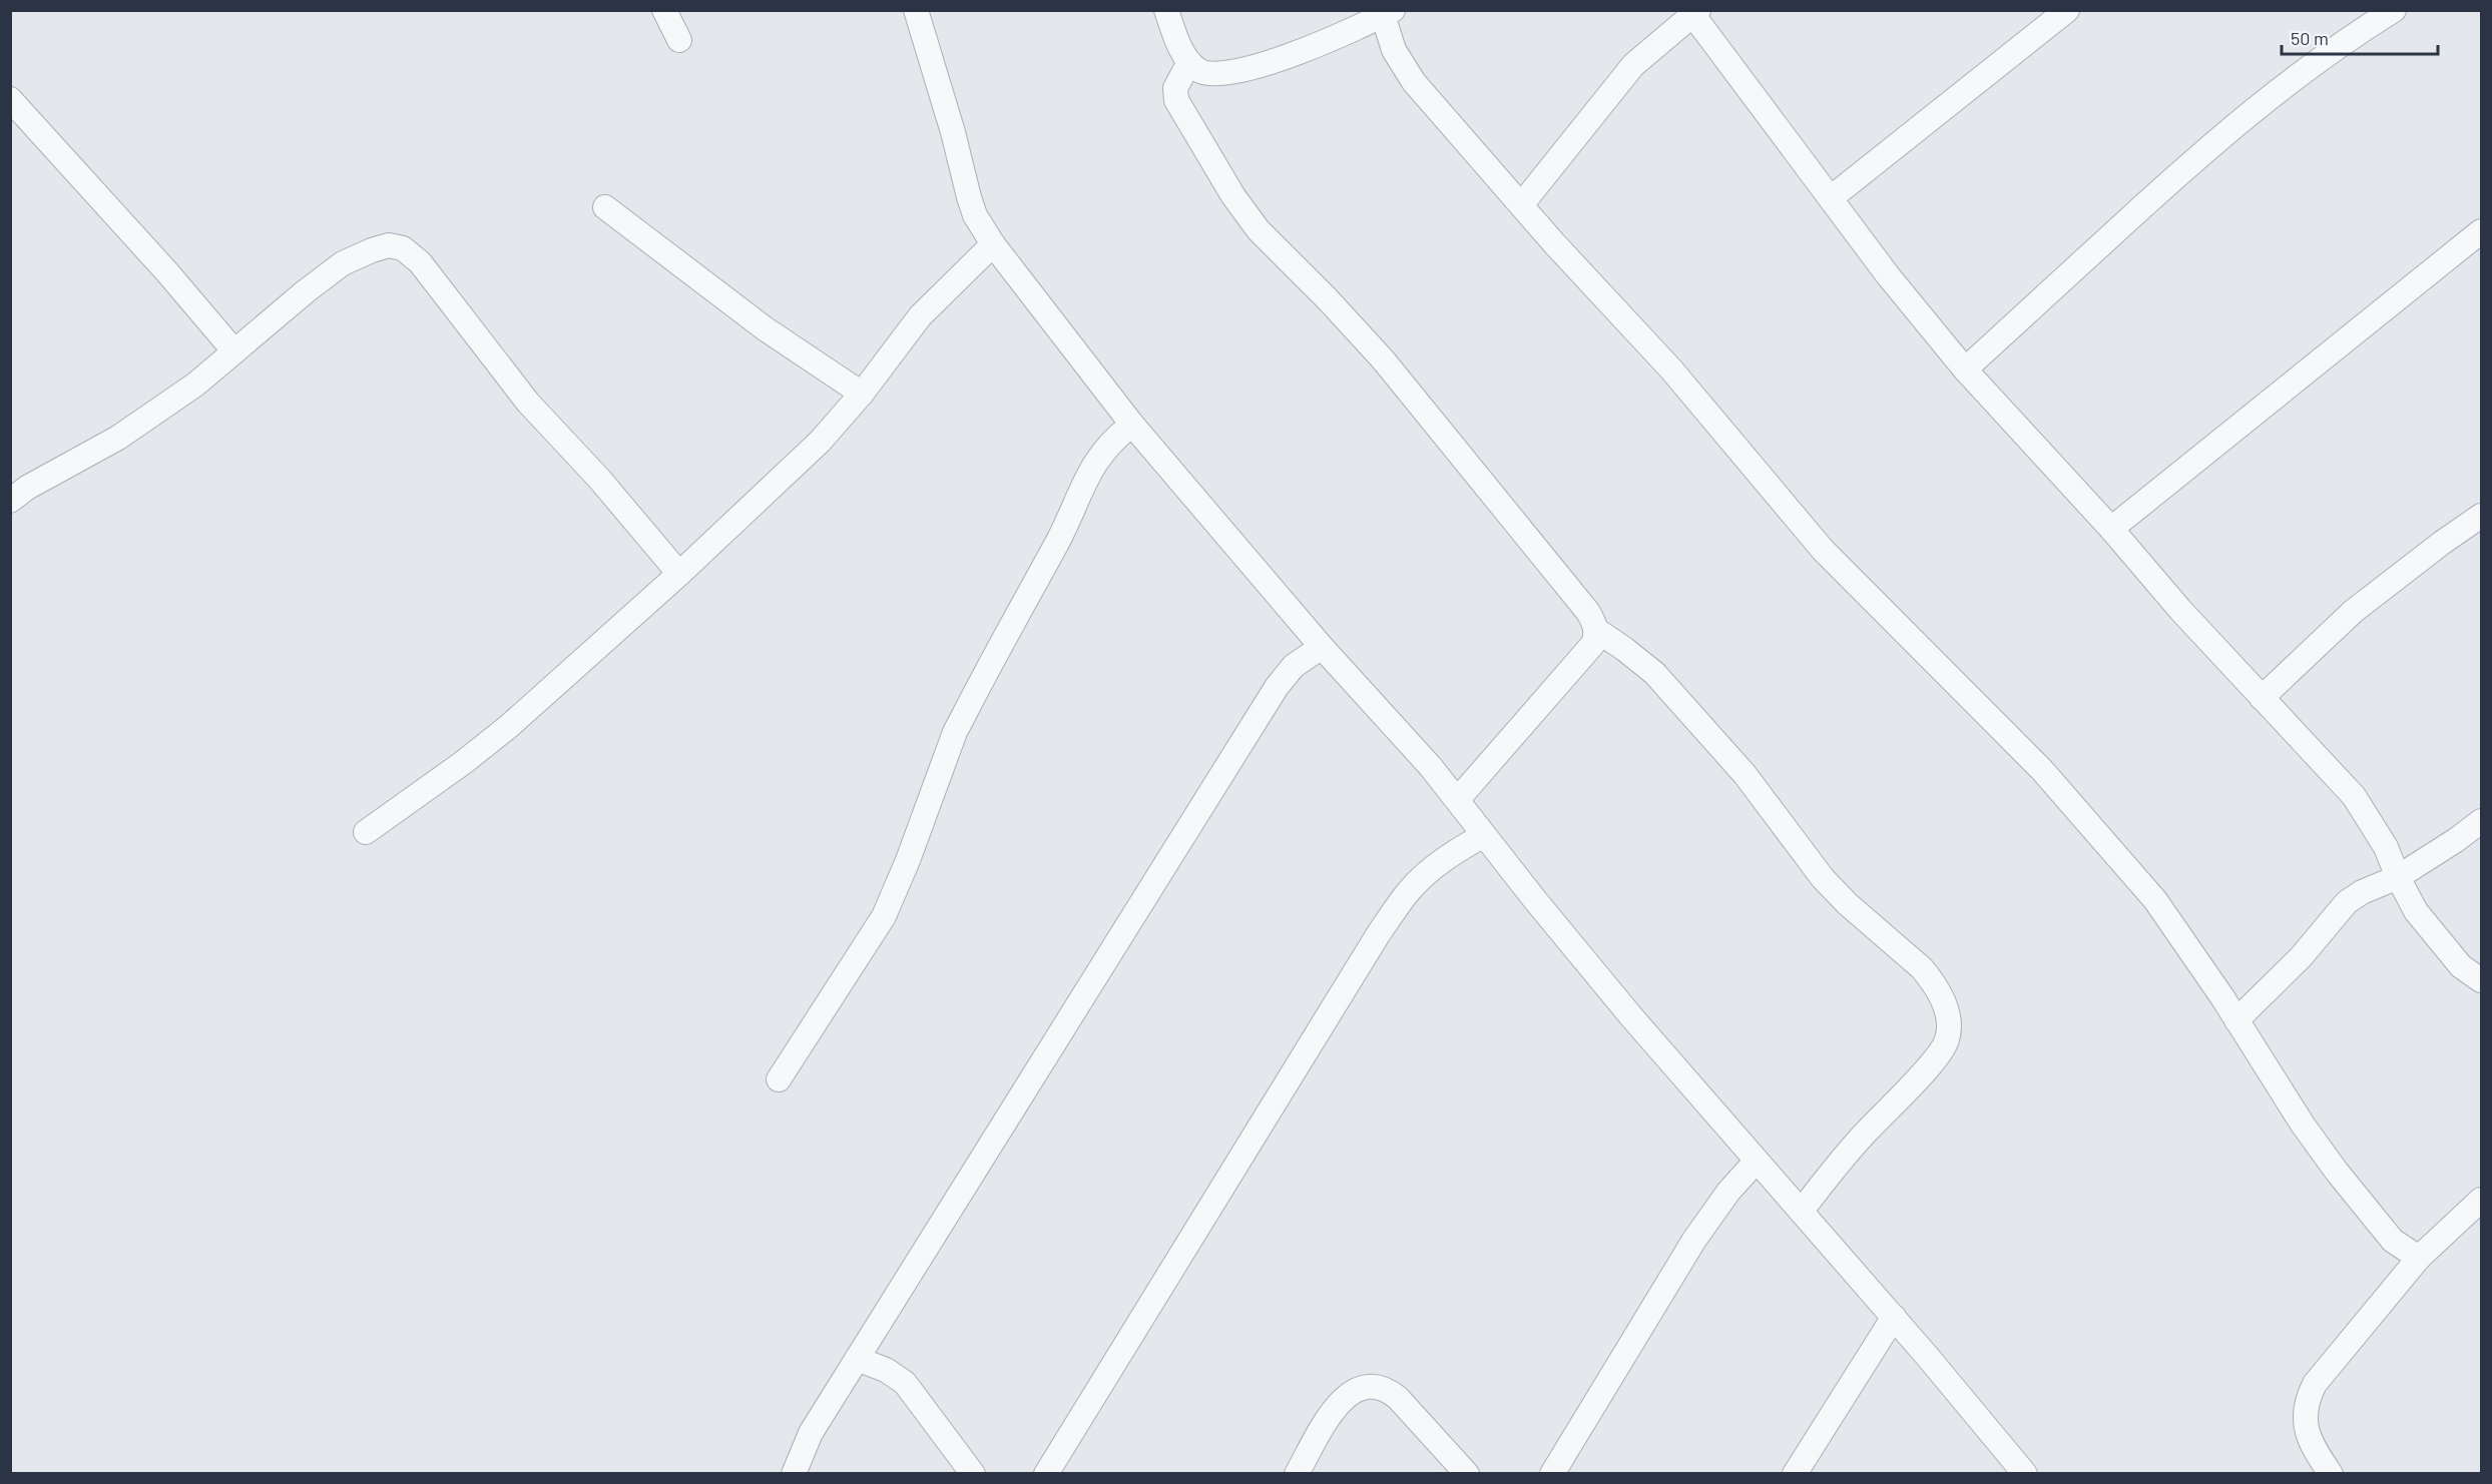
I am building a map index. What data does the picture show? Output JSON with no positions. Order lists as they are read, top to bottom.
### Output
{
  "scale_bar": "50 m"
}
